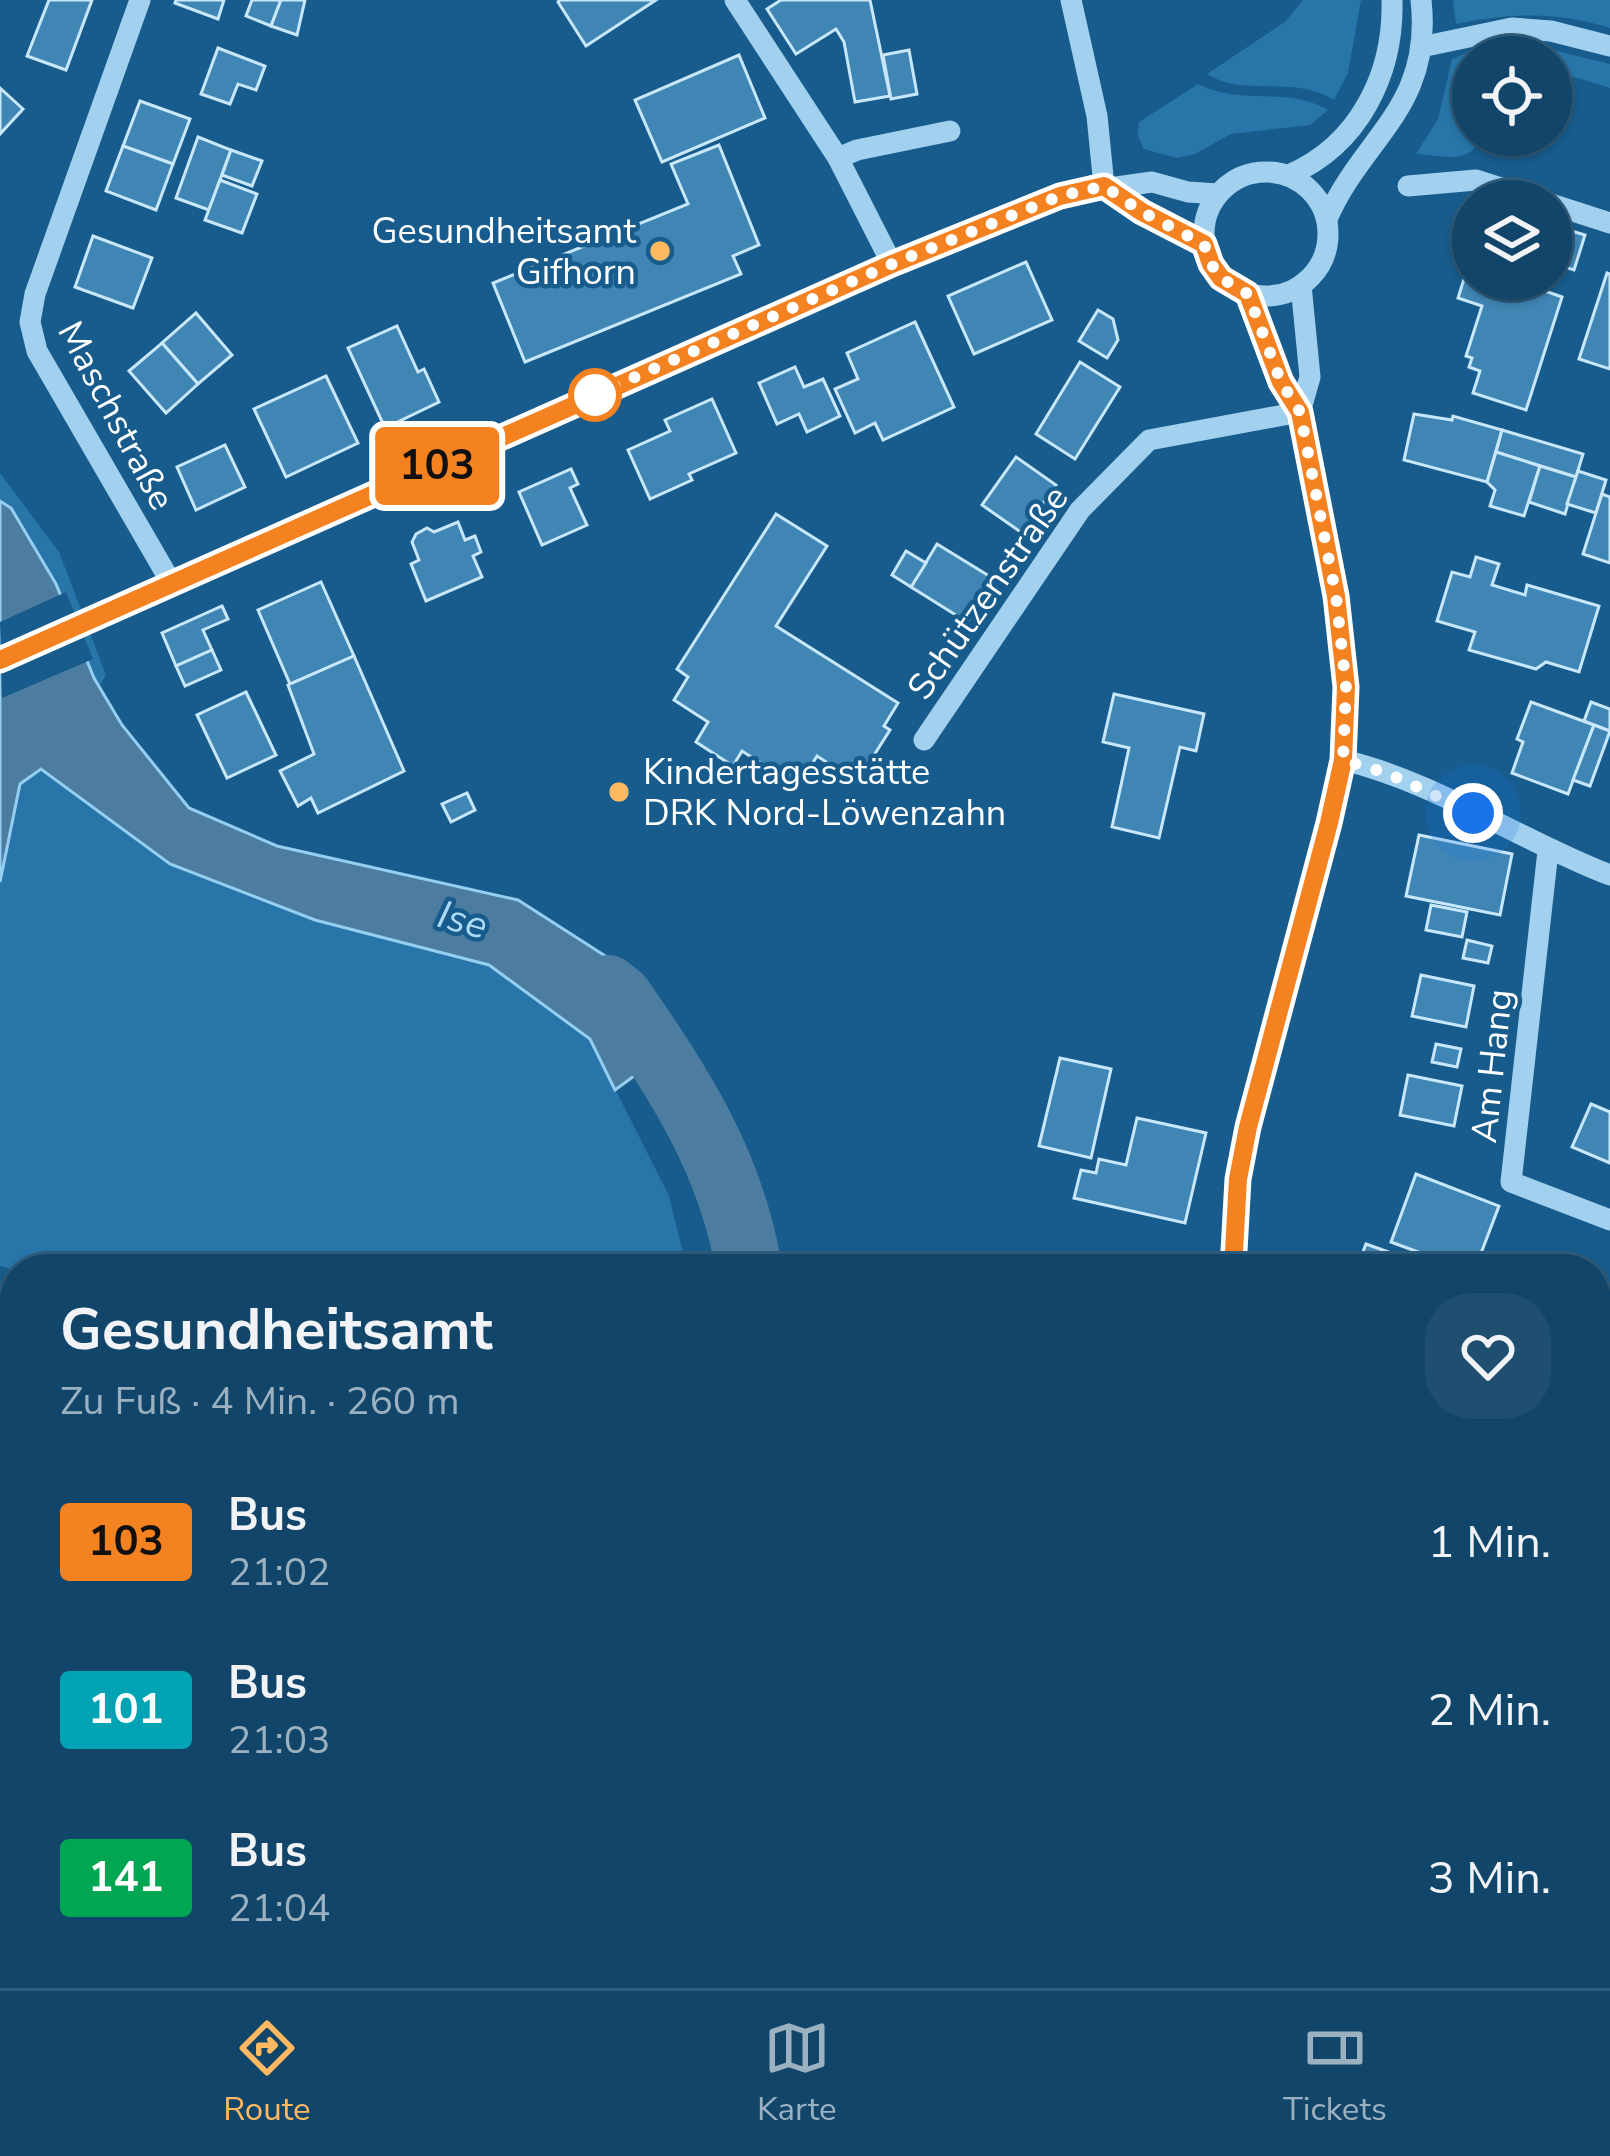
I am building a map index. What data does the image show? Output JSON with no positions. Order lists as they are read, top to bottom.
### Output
{
  "streets": {
    "street": ["Maschstraße", "Schützenstraße", "Am Hang"]
  },
  "water": ["Ise"],
  "places": ["Gesundheitsamt Gifhorn", "Kindertagesstätte DRK Nord-Löwenzahn"],
  "lines": ["bus line 103"],
  "page": {
    "on_map": "103",
    "heading": ["Gesundheitsamt", "Zu Fuß · 4 Min. · 260 m"],
    "list": [
      {
        "mark": "103",
        "name": "Bus",
        "note": "21:02",
        "value": "1 Min."
      },
      {
        "mark": "101",
        "name": "Bus",
        "note": "21:03",
        "value": "2 Min."
      },
      {
        "mark": "141",
        "name": "Bus",
        "note": "21:04",
        "value": "3 Min."
      }
    ],
    "tabs": ["Route", "Karte", "Tickets"]
  }
}
